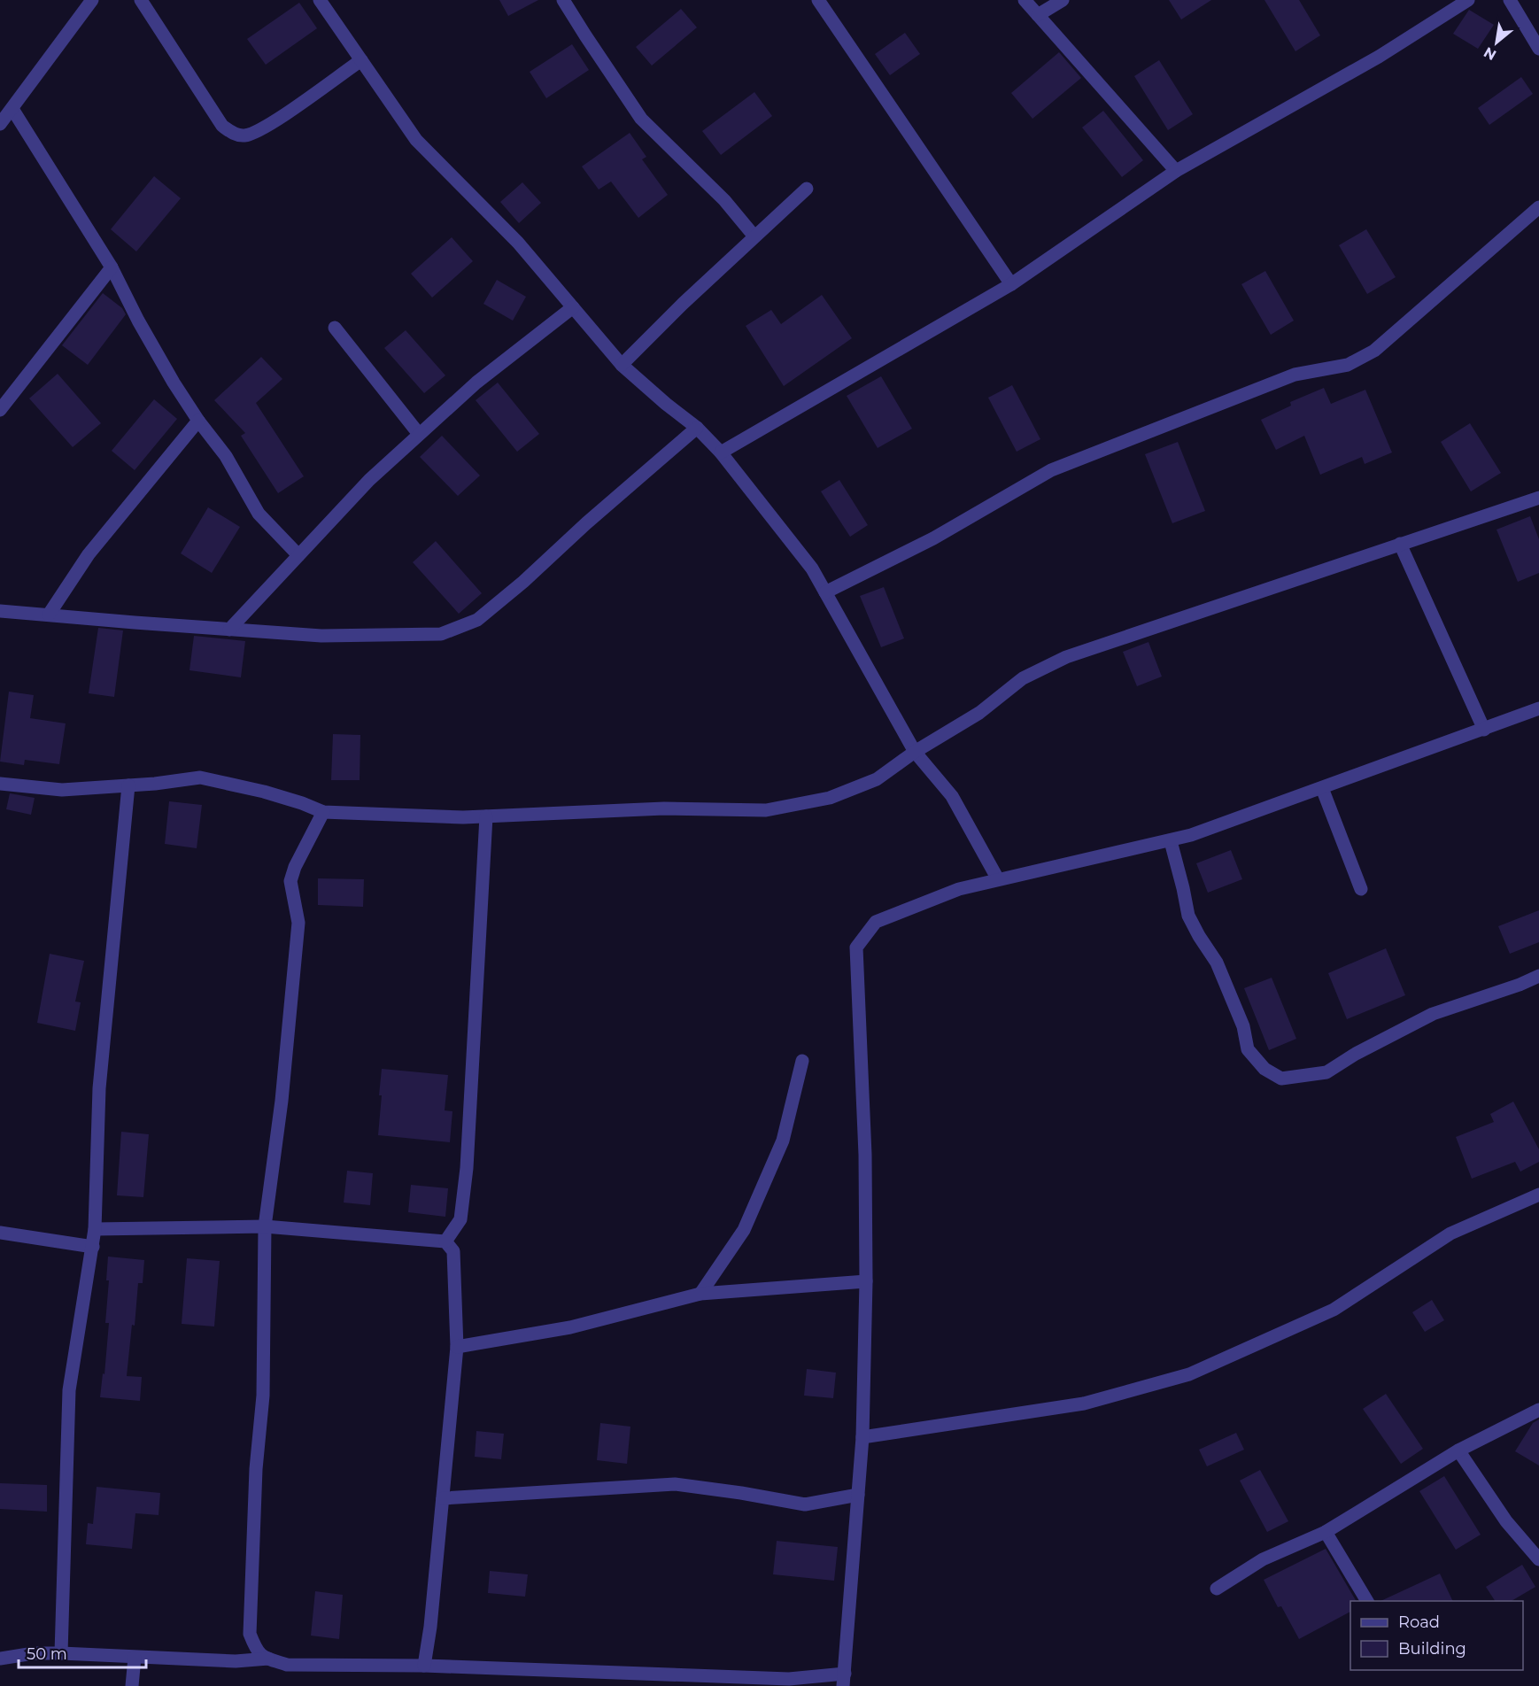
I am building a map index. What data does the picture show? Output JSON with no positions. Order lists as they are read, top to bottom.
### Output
{
  "legend": ["Road", "Building"],
  "scale_bar": "50 m",
  "north": "bottom left"
}
